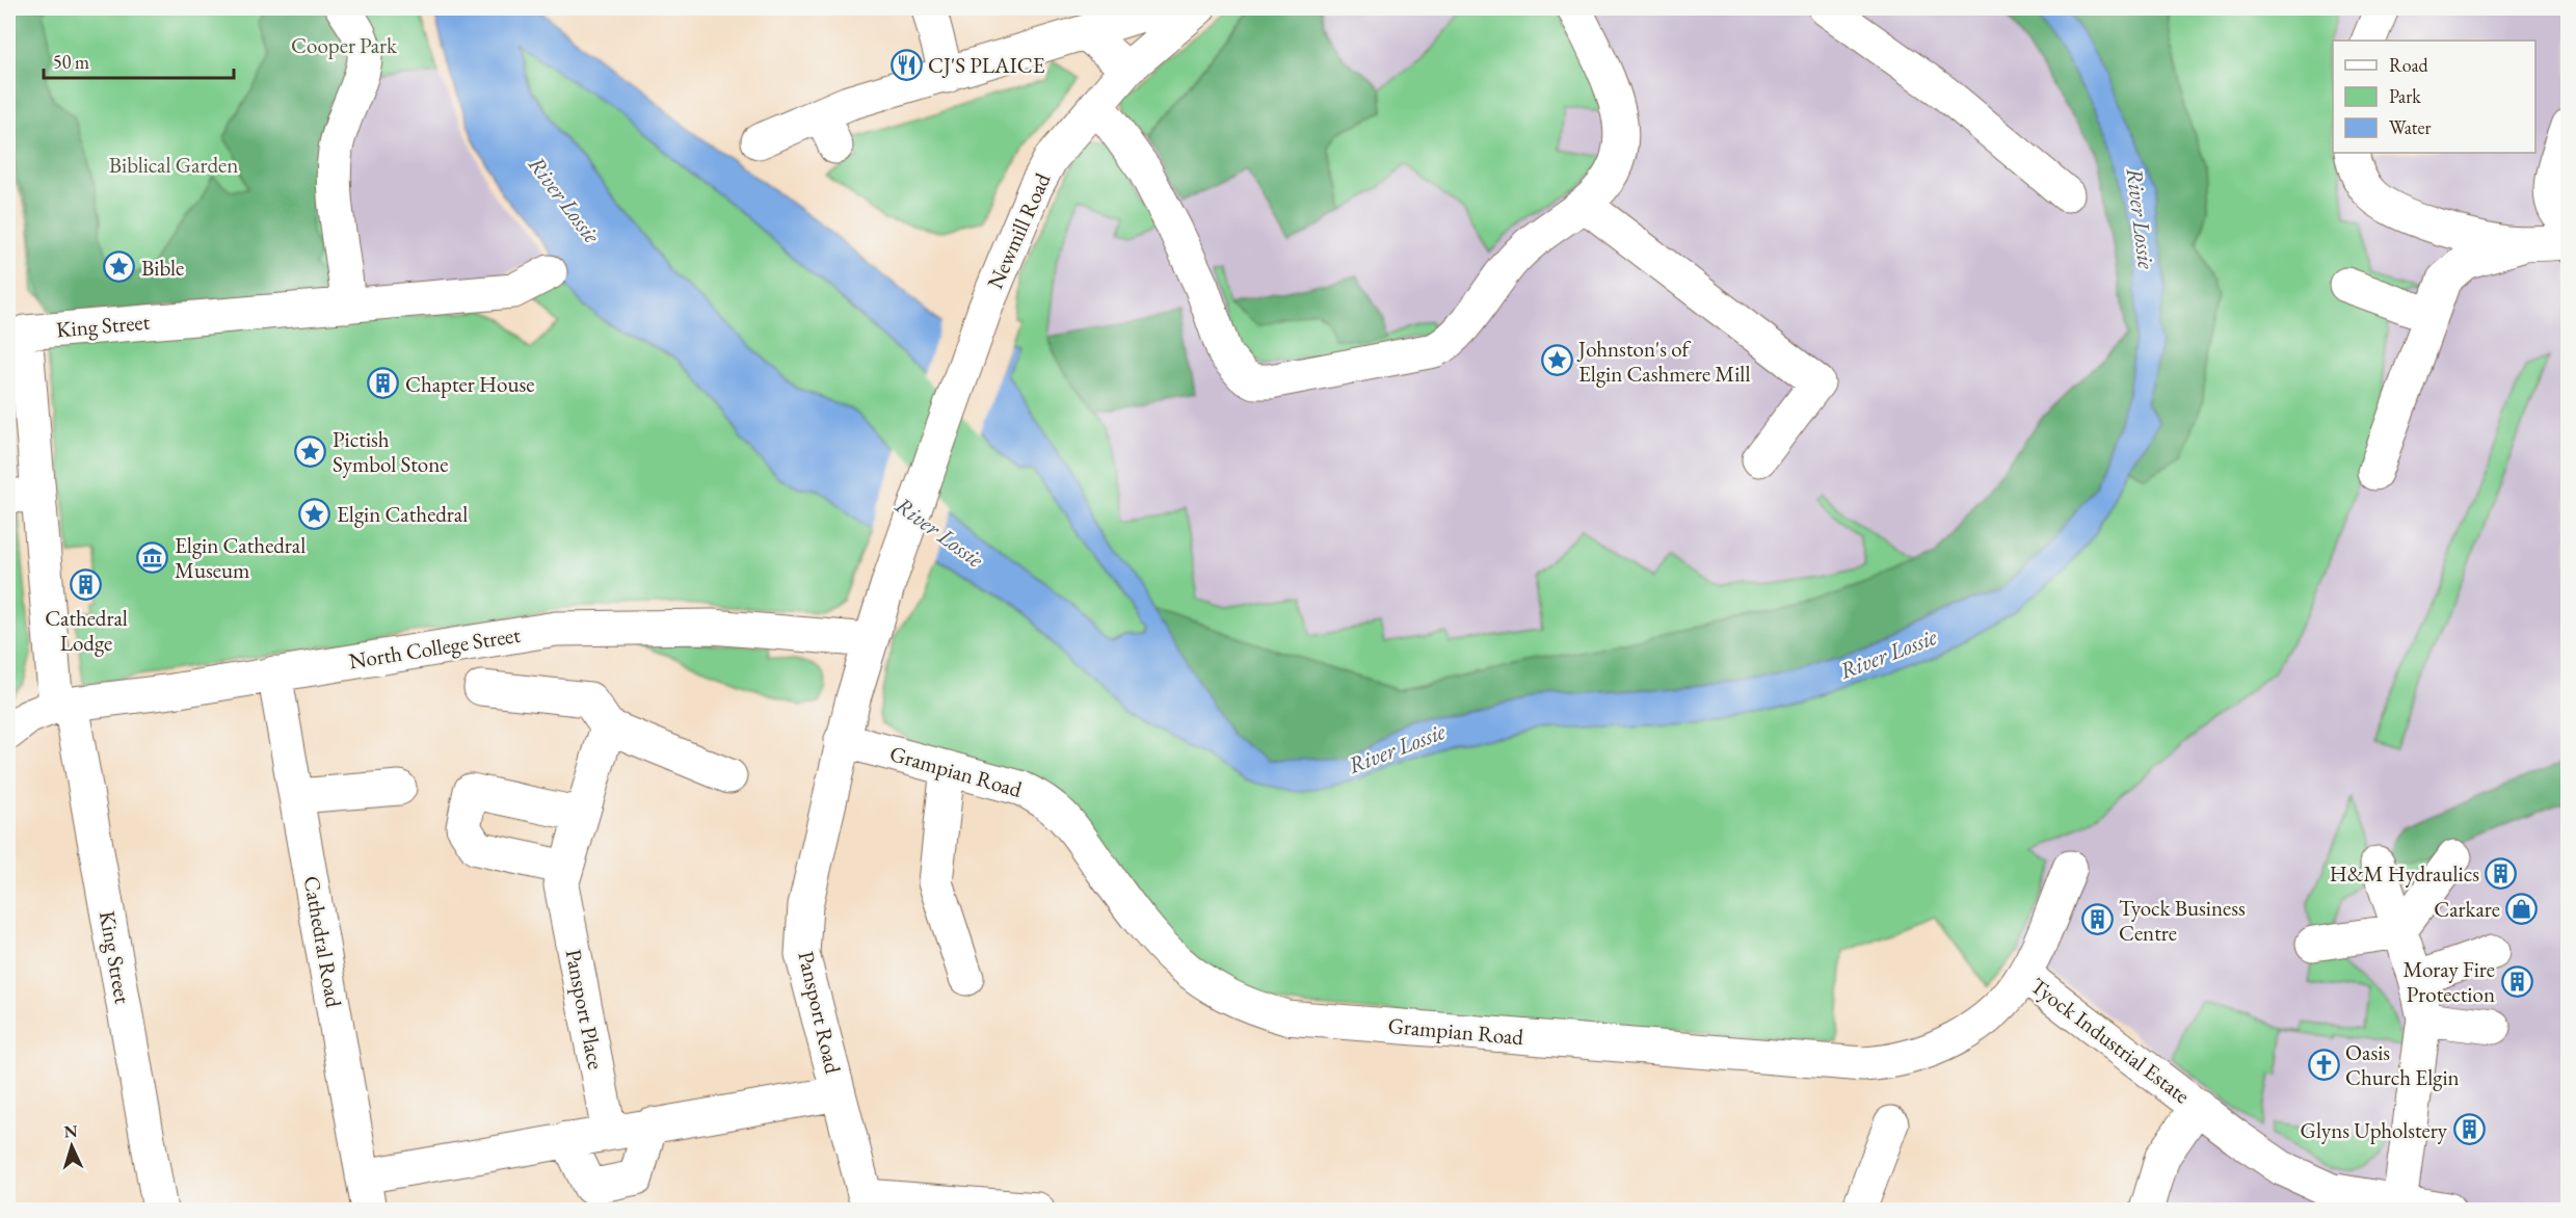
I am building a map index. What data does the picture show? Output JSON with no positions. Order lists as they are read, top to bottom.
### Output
{
  "streets": {
    "street": [
      "Newmill Road",
      "King Street",
      "North College Street",
      "Grampian Road",
      "Cathedral Road",
      "Pansport Place",
      "Pansport Road",
      "Tyock Industrial Estate"
    ]
  },
  "crossings": [
    ["Newmill Road", "Pansport Road"],
    ["King Street", "North College Street"],
    ["North College Street", "Cathedral Road"],
    ["North College Street", "Pansport Road"],
    ["Grampian Road", "Pansport Road"],
    ["Grampian Road", "Tyock Industrial Estate"]
  ],
  "water": ["River Lossie"],
  "parks": ["Cooper Park", "Biblical Garden"],
  "places": {
    "restaurant": ["CJ'S PLAICE"],
    "place": [
      "Bible",
      "Johnston's of Elgin Cashmere Mill",
      "Pictish Symbol Stone",
      "Elgin Cathedral"
    ],
    "building": [
      "Chapter House",
      "Cathedral Lodge",
      "H&M Hydraulics",
      "Tyock Business Centre",
      "Moray Fire Protection",
      "Glyns Upholstery"
    ],
    "museum": ["Elgin Cathedral Museum"],
    "shop": ["Carkare"],
    "church": ["Oasis Church Elgin"]
  },
  "legend": ["Road", "Park", "Water"],
  "scale_bar": "50 m",
  "north": "top"
}
